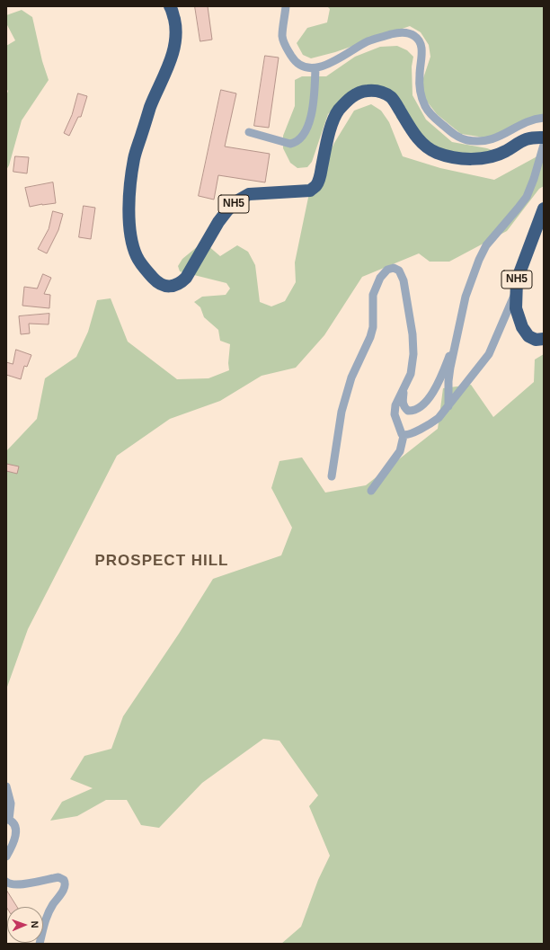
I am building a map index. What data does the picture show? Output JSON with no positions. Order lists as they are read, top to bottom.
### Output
{
  "streets": {
    "highway": ["NH5"]
  },
  "districts": ["PROSPECT HILL"],
  "north": "right"
}
